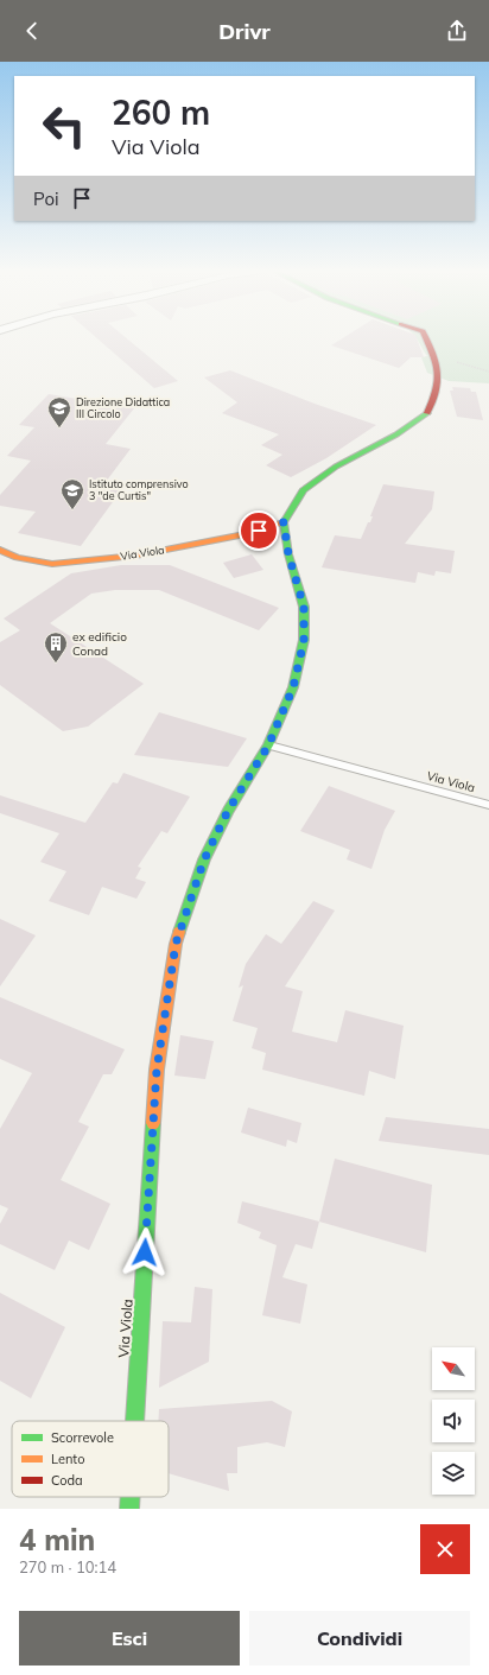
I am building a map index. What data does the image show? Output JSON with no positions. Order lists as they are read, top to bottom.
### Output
{
  "streets": {
    "street": ["Via Viola"]
  },
  "places": {
    "school or university": ["Direzione Didattica III Circolo", "Istituto comprensivo 3 \"de Curtis\""],
    "building": ["ex edificio Conad"]
  },
  "legend": ["Scorrevole", "Lento", "Coda"],
  "north": "top left",
  "page": {
    "header": "Drivr",
    "turn": ["260 m", "Via Viola"],
    "then": "Poi",
    "heading": ["4 min", "270 m · 10:14"],
    "buttons": ["Esci", "Condividi"]
  }
}
